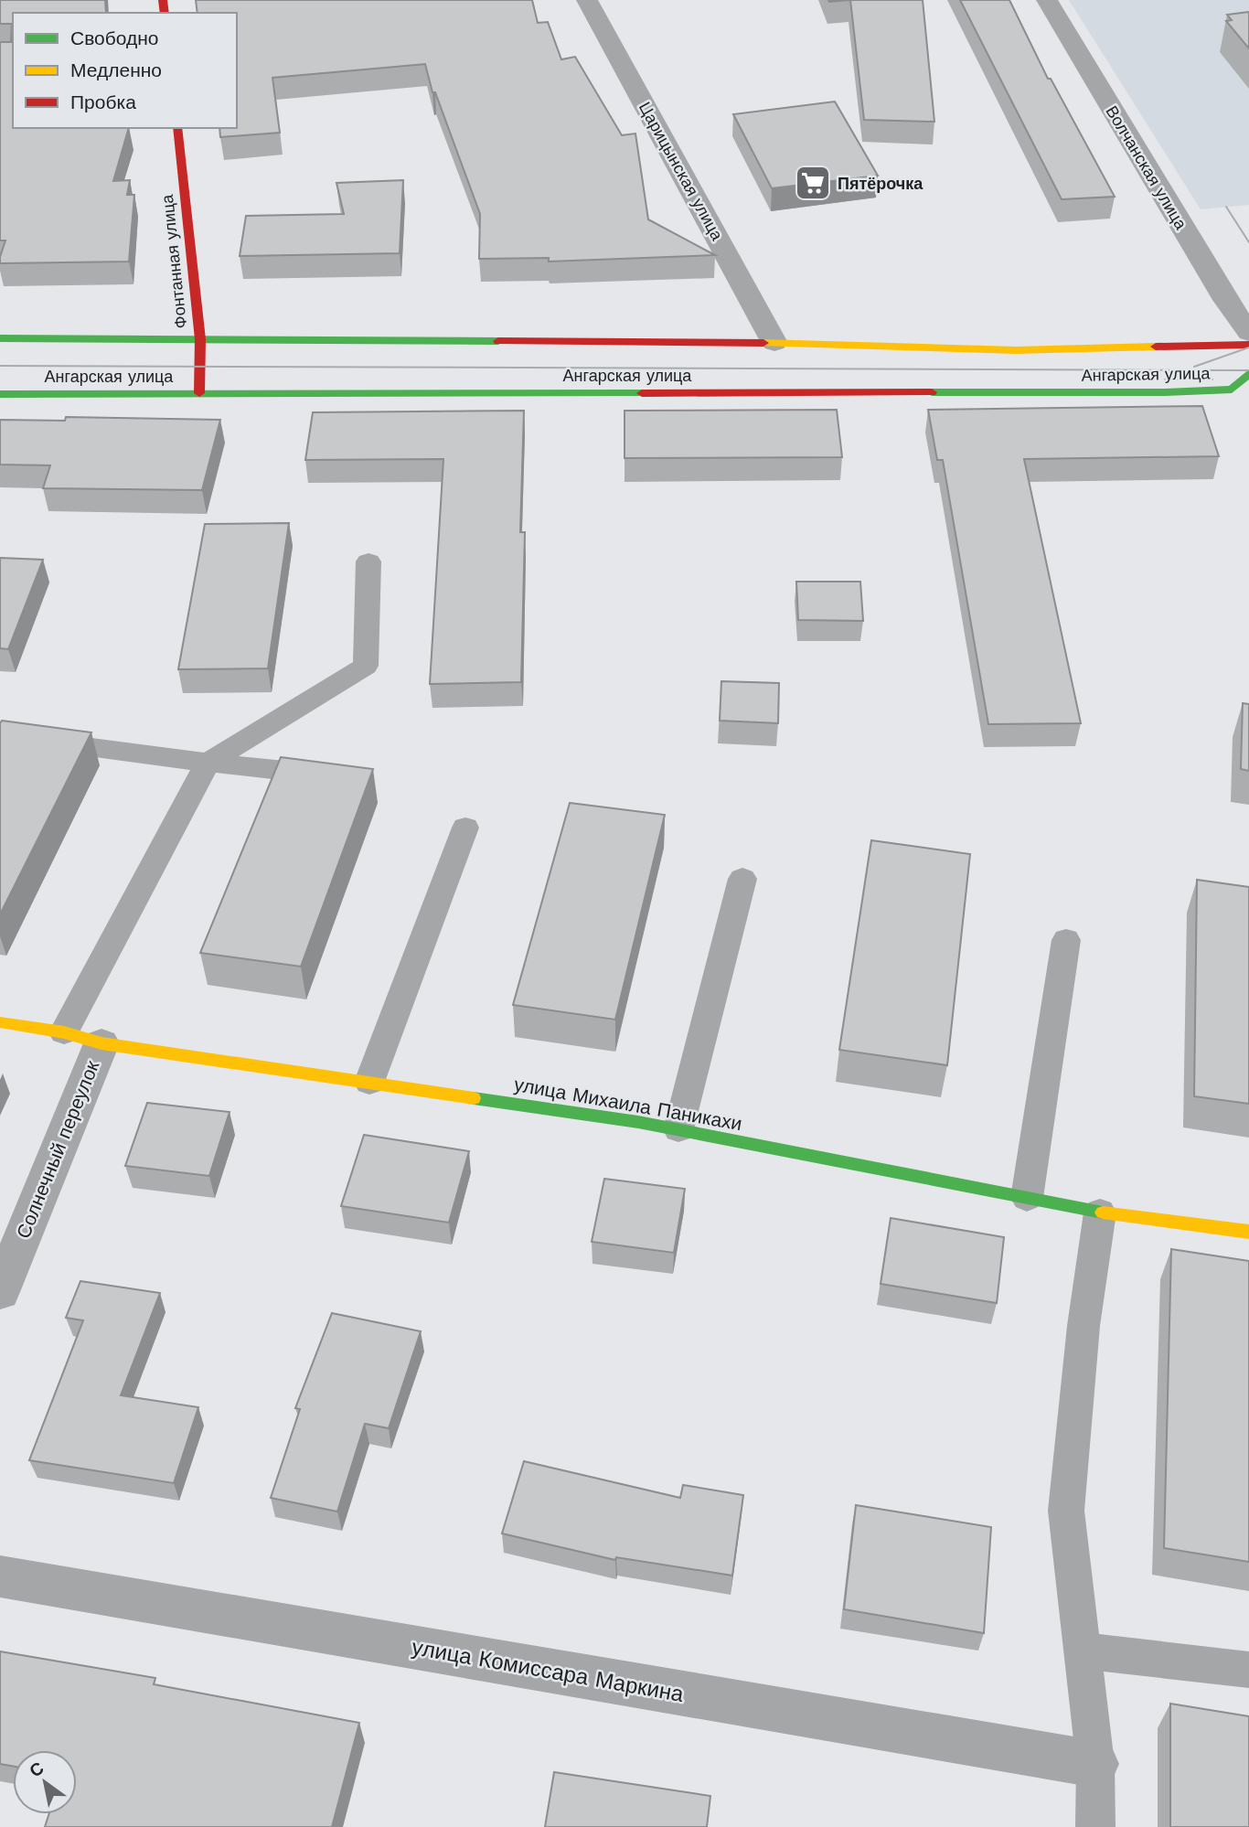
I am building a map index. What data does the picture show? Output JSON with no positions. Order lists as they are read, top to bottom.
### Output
{
  "streets": {
    "main road": ["Фонтанная улица", "Ангарская улица", "улица Михаила Паникахи"],
    "street": [
      "Волчанская улица",
      "Царицынская улица",
      "Солнечный переулок",
      "улица Комиссара Маркина"
    ]
  },
  "crossings": [
    ["Царицынская улица", "Ангарская улица"],
    ["Фонтанная улица", "Ангарская улица"],
    ["улица Михаила Паникахи", "Солнечный переулок"]
  ],
  "places": {
    "supermarket": ["Пятёрочка"]
  },
  "legend": ["Свободно", "Медленно", "Пробка"],
  "north": "top left"
}
